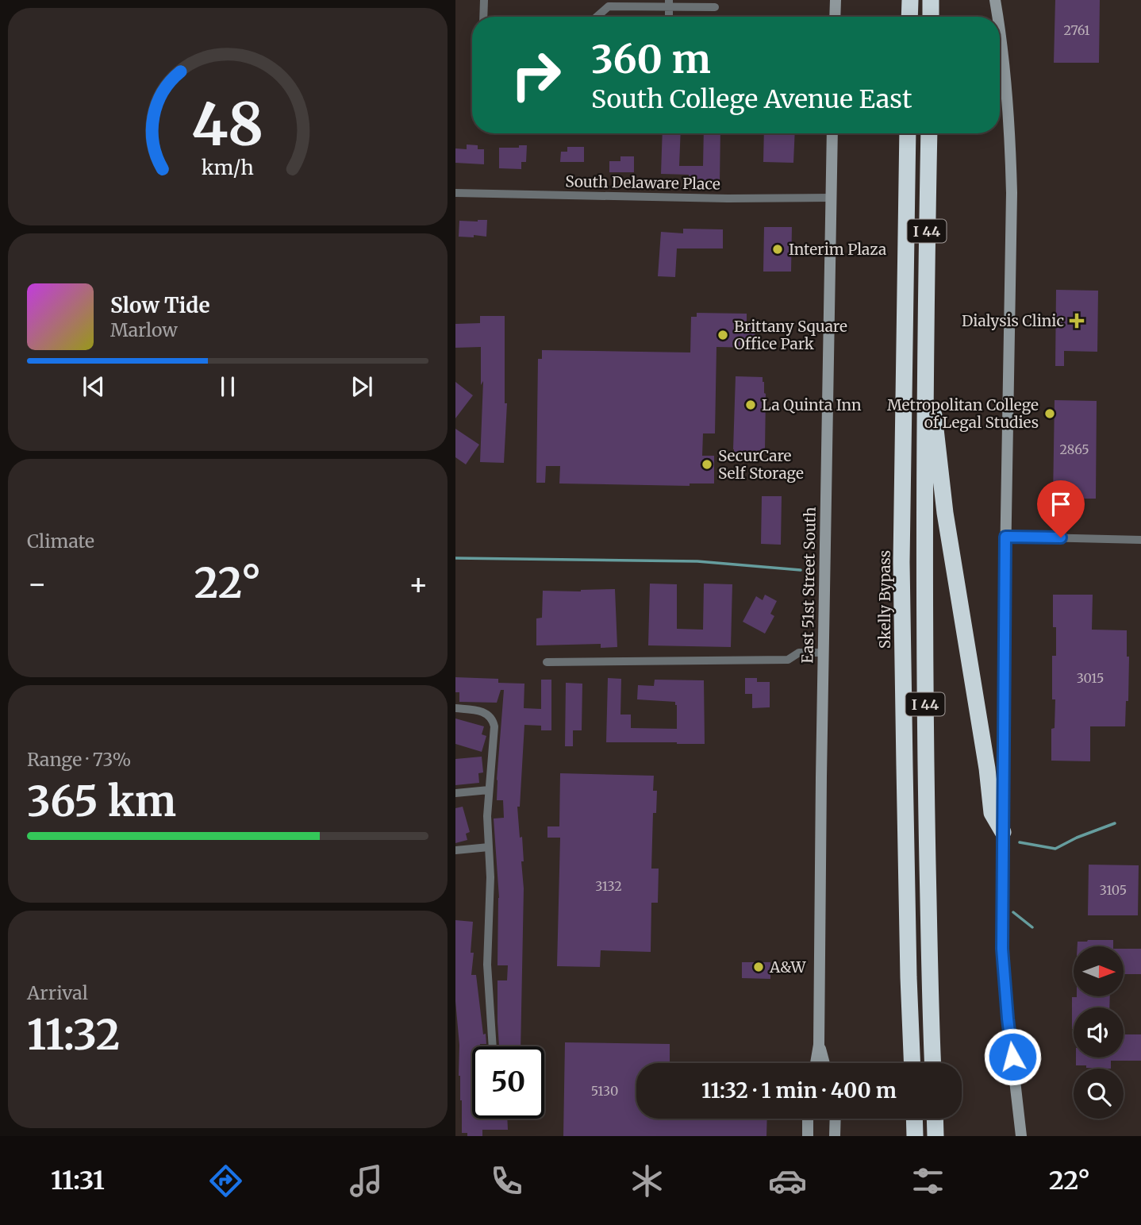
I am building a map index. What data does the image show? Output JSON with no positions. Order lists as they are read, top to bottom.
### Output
{
  "streets": {
    "highway": ["I 44", "Skelly Bypass"],
    "main road": ["East 51st Street South"],
    "street": ["South Delaware Place"]
  },
  "crossings": [
    ["South Delaware Place", "East 51st Street South"]
  ],
  "places": {
    "other": [
      "Interim Plaza",
      "Brittany Square Office Park",
      "La Quinta Inn",
      "Metropolitan College of Legal Studies",
      "SecurCare Self Storage",
      "A&W"
    ],
    "health": ["Dialysis Clinic"]
  },
  "house_numbers": [
    "2761",
    "2865",
    "3015",
    "3132",
    "3105",
    "5130"
  ],
  "north": "right",
  "page": {
    "turn": ["360 m", "South College Avenue East"],
    "song": ["Slow Tide", "Marlow"],
    "tile": [
      "Climate",
      ["Range · 73%", "365 km"],
      ["Arrival", "11:32"]
    ],
    "heat": ["−", "22°", "+"],
    "limit": "50",
    "trip": "11:32 · 1 min · 400 m",
    "tabs": ["11:31", "22°"],
    "gauge": ["48", "km/h"]
  }
}
